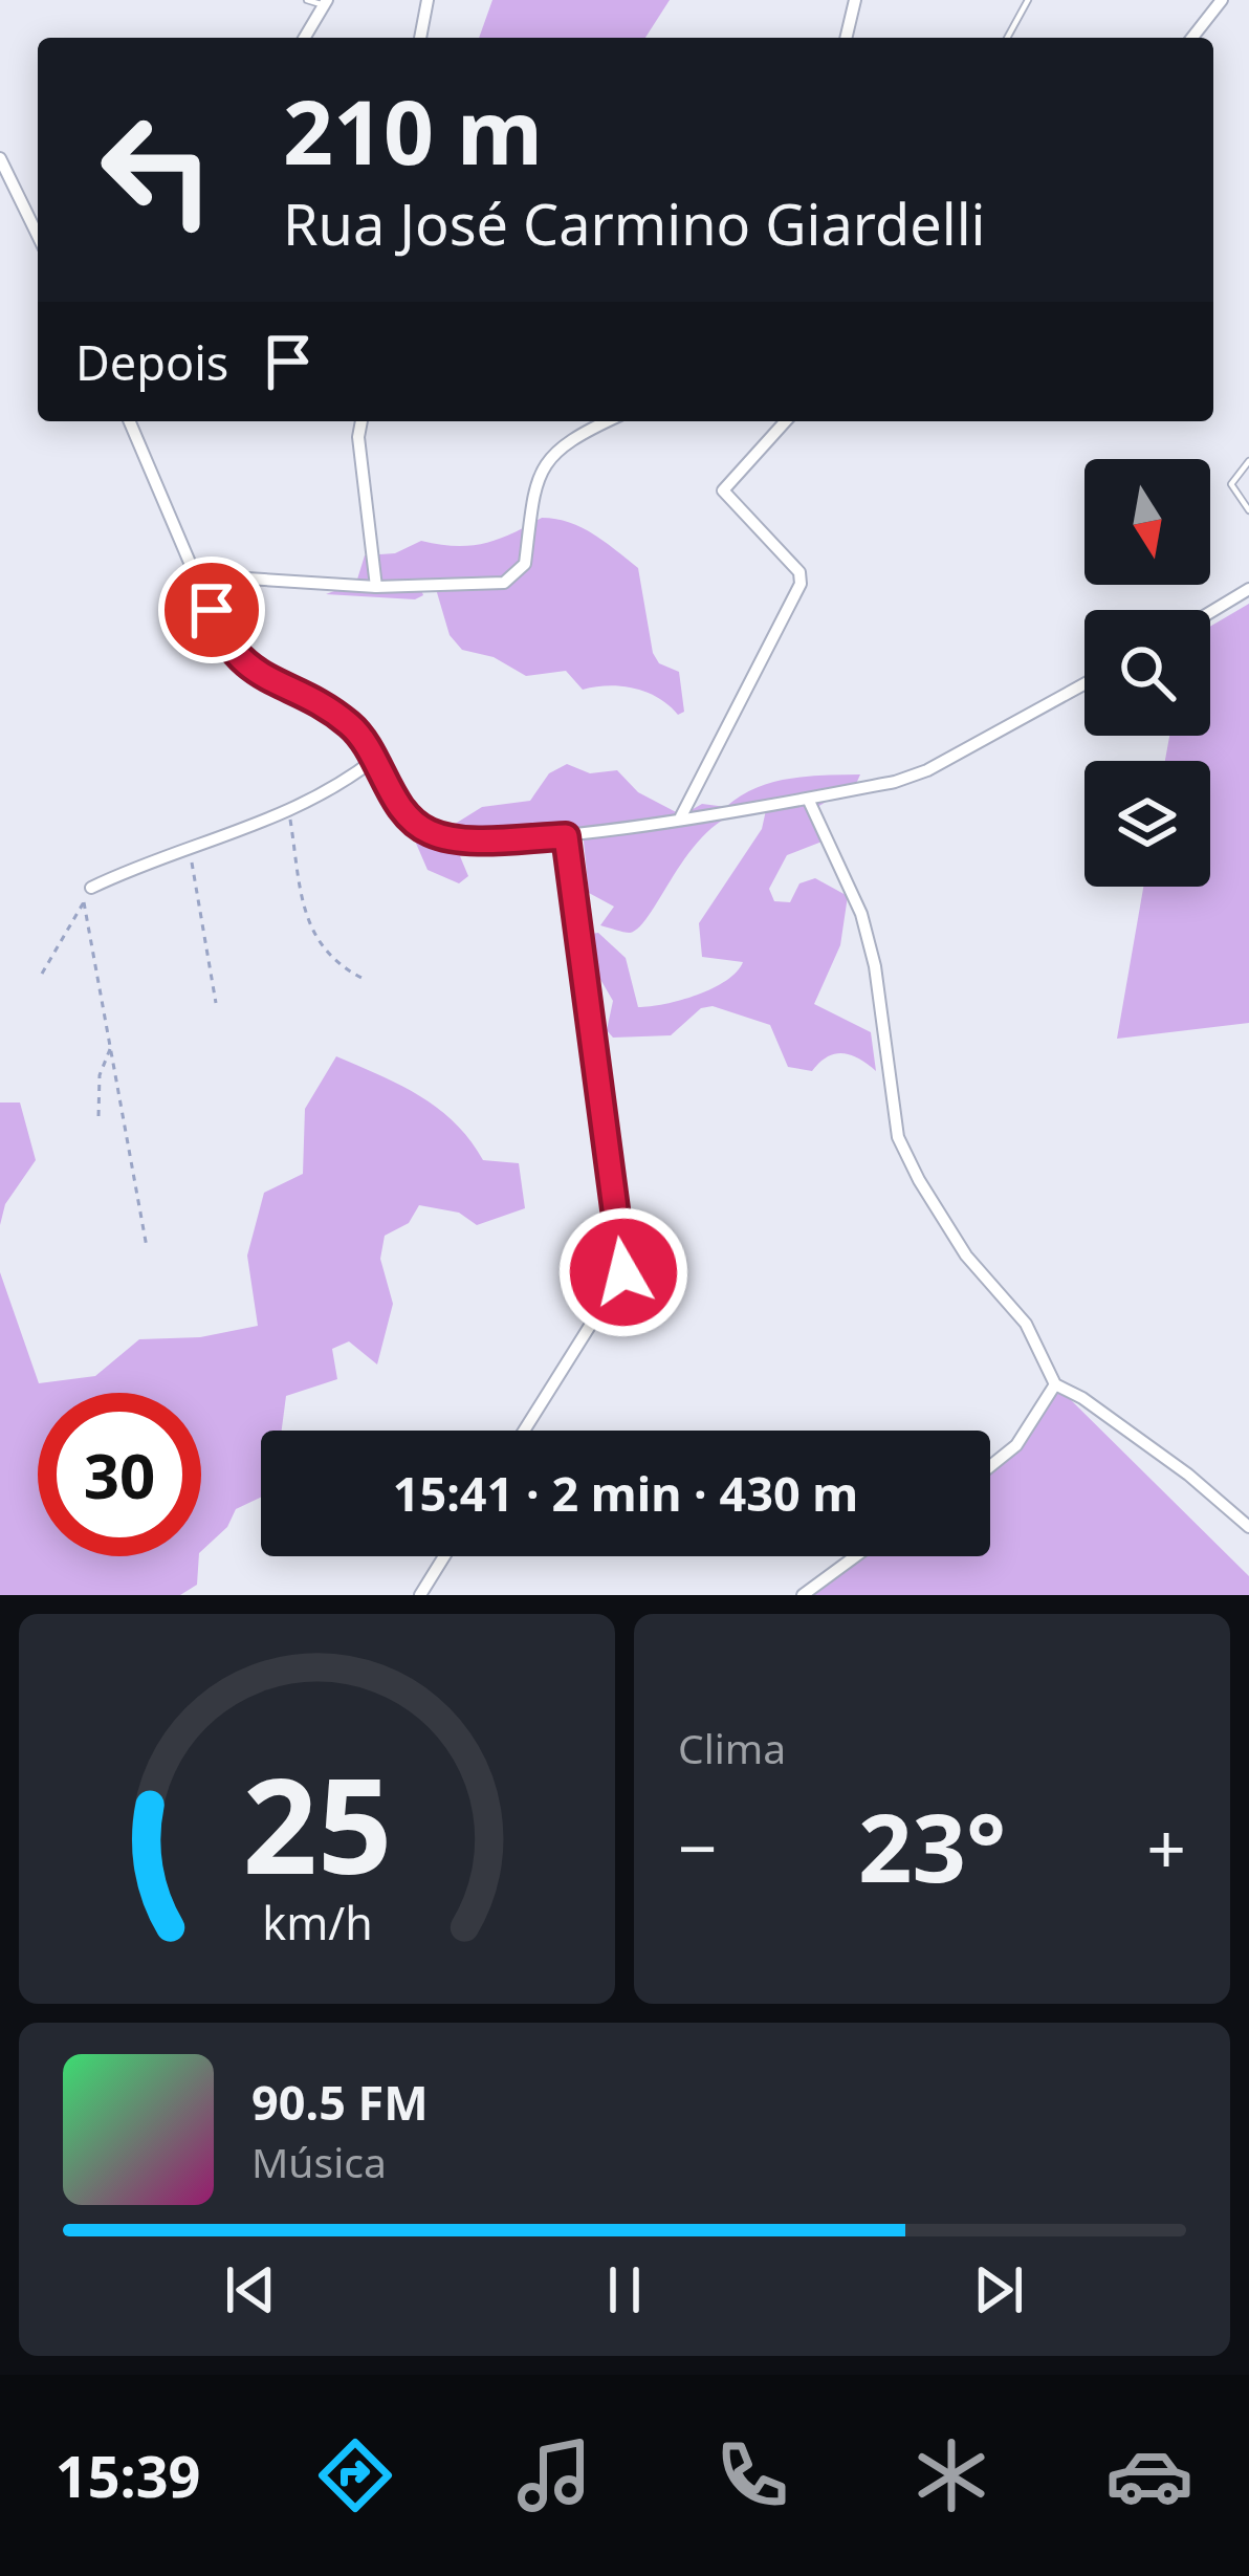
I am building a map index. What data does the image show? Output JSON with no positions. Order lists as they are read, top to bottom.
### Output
{
  "north": "bottom",
  "page": {
    "turn": ["210 m", "Rua José Carmino Giardelli"],
    "then": "Depois",
    "limit": "30",
    "trip": "15:41 · 2 min · 430 m",
    "tile": "Clima",
    "heat": ["−", "23°", "+"],
    "song": ["90.5 FM", "Música"],
    "tabs": "15:39",
    "gauge": ["25", "km/h"]
  }
}
